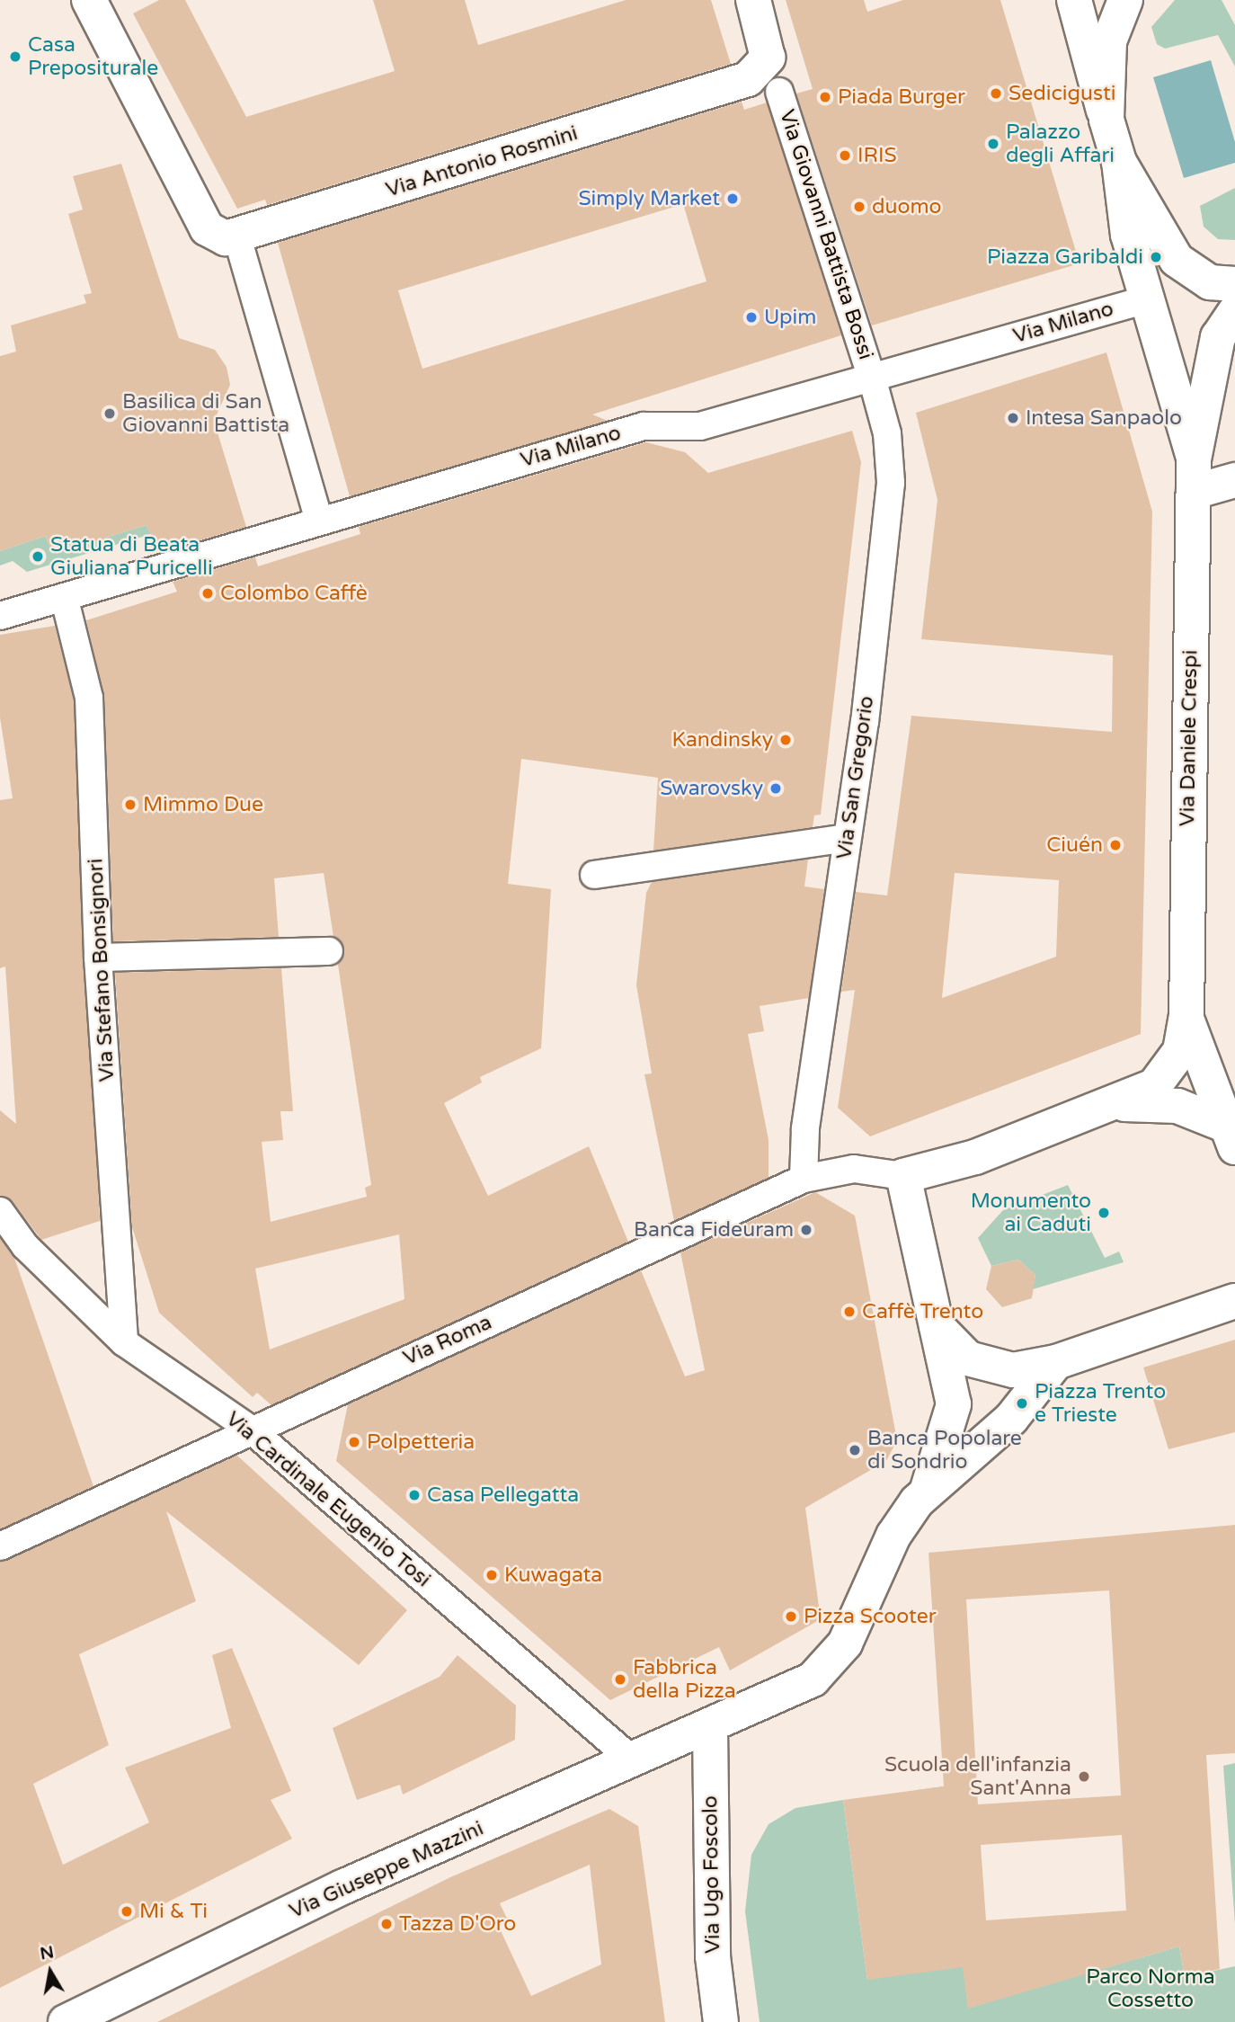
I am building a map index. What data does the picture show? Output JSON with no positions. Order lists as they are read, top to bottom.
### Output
{
  "streets": {
    "street": [
      "Via Antonio Rosmini",
      "Via Giovanni Battista Bossi",
      "Via Milano",
      "Via Daniele Crespi",
      "Via San Gregorio",
      "Via Stefano Bonsignori",
      "Via Roma",
      "Via Cardinale Eugenio Tosi",
      "Via Giuseppe Mazzini",
      "Via Ugo Foscolo"
    ]
  },
  "crossings": [
    ["Via Giovanni Battista Bossi", "Via Milano"],
    ["Via Giovanni Battista Bossi", "Via San Gregorio"],
    ["Via Milano", "Via San Gregorio"],
    ["Via Milano", "Via Stefano Bonsignori"],
    ["Via San Gregorio", "Via Roma"],
    ["Via Stefano Bonsignori", "Via Cardinale Eugenio Tosi"],
    ["Via Roma", "Via Cardinale Eugenio Tosi"],
    ["Via Cardinale Eugenio Tosi", "Via Giuseppe Mazzini"],
    ["Via Giuseppe Mazzini", "Via Ugo Foscolo"]
  ],
  "parks": ["Parco Norma Cossetto"],
  "places": [
    "Casa Prepositurale",
    "Sedicigusti",
    "Piada Burger",
    "Palazzo degli Affari",
    "IRIS",
    "Simply Market",
    "duomo",
    "Piazza Garibaldi",
    "Upim",
    "Basilica di San Giovanni Battista",
    "Intesa Sanpaolo",
    "Statua di Beata Giuliana Puricelli",
    "Colombo Caffè",
    "Kandinsky",
    "Swarovsky",
    "Mimmo Due",
    "Ciuén",
    "Monumento ai Caduti",
    "Banca Fideuram",
    "Caffè Trento",
    "Piazza Trento e Trieste",
    "Polpetteria",
    "Banca Popolare di Sondrio",
    "Casa Pellegatta",
    "Kuwagata",
    "Pizza Scooter",
    "Fabbrica della Pizza",
    "Scuola dell'infanzia Sant'Anna",
    "Mi & Ti",
    "Tazza D'Oro"
  ],
  "north": "top"
}
